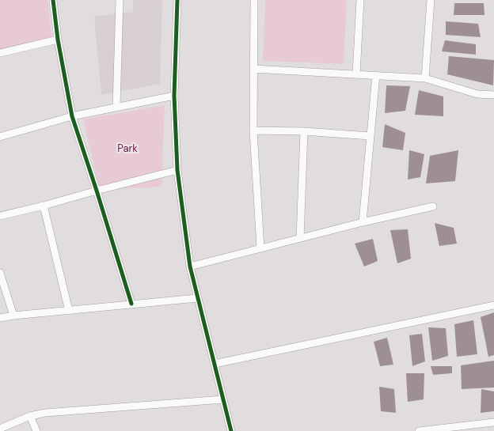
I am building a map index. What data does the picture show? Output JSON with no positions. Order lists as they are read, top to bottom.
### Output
{
  "parks": ["Park"]
}
